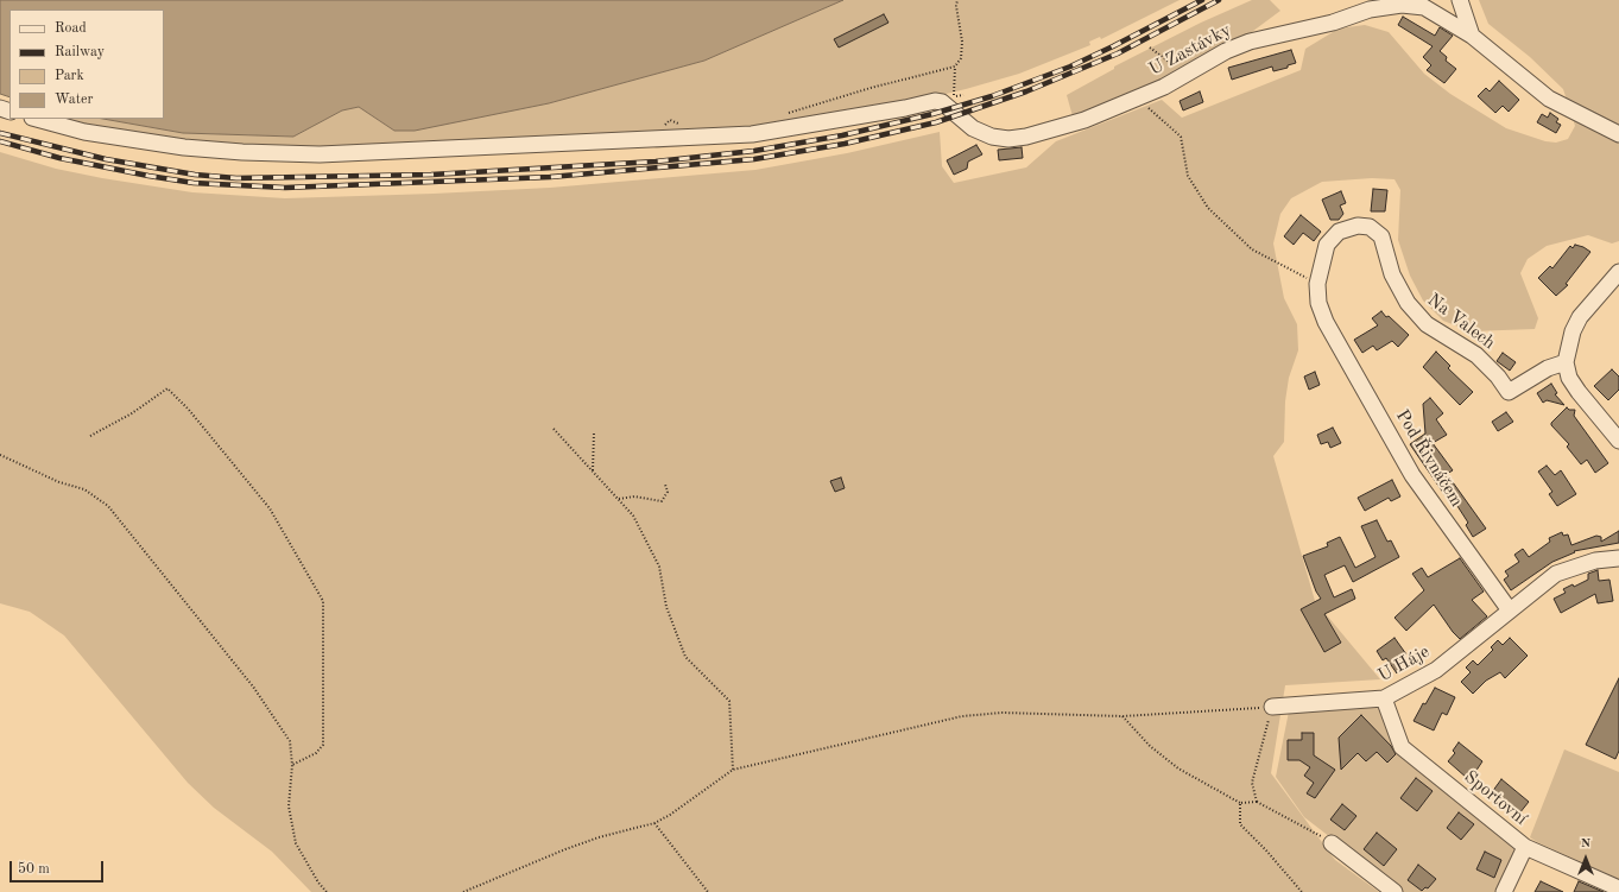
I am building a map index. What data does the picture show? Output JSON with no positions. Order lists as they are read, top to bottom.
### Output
{
  "streets": {
    "street": [
      "U Zastávky",
      "Na Valech",
      "Pod Řivnáčem",
      "U Háje",
      "Sportovní"
    ]
  },
  "crossings": [
    ["Na Valech", "Pod Řivnáčem"],
    ["Pod Řivnáčem", "U Háje"],
    ["U Háje", "Sportovní"]
  ],
  "legend": [
    "Road",
    "Railway",
    "Park",
    "Water"
  ],
  "scale_bar": "50 m",
  "north": "top"
}
